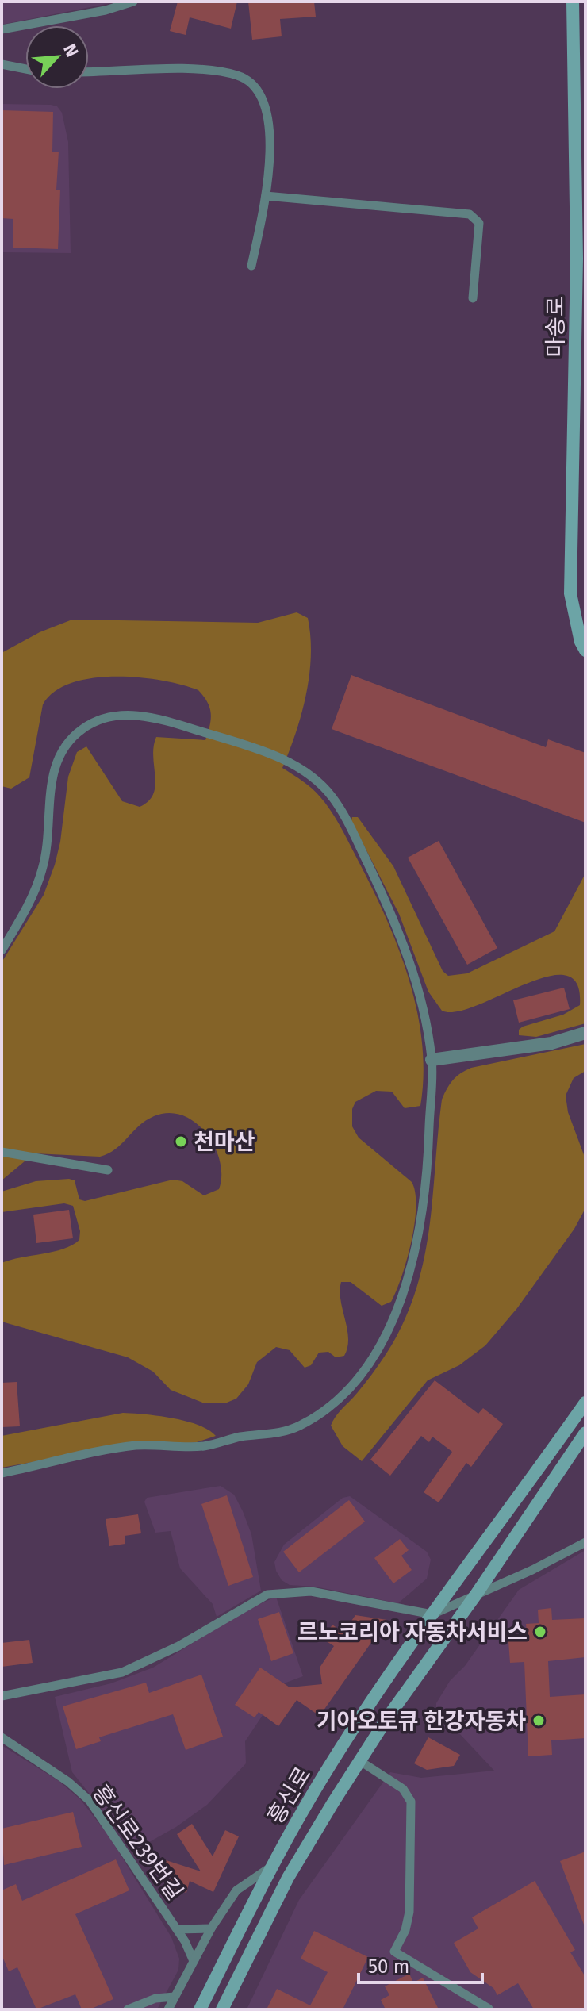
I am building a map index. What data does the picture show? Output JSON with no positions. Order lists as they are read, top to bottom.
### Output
{
  "streets": {
    "main road": ["마송로", "흥신로"],
    "lane": ["흥신로239번길"]
  },
  "places": ["천마산", "르노코리아 자동차서비스", "기아오토큐 한강자동차"],
  "scale_bar": "50 m",
  "north": "top right"
}
